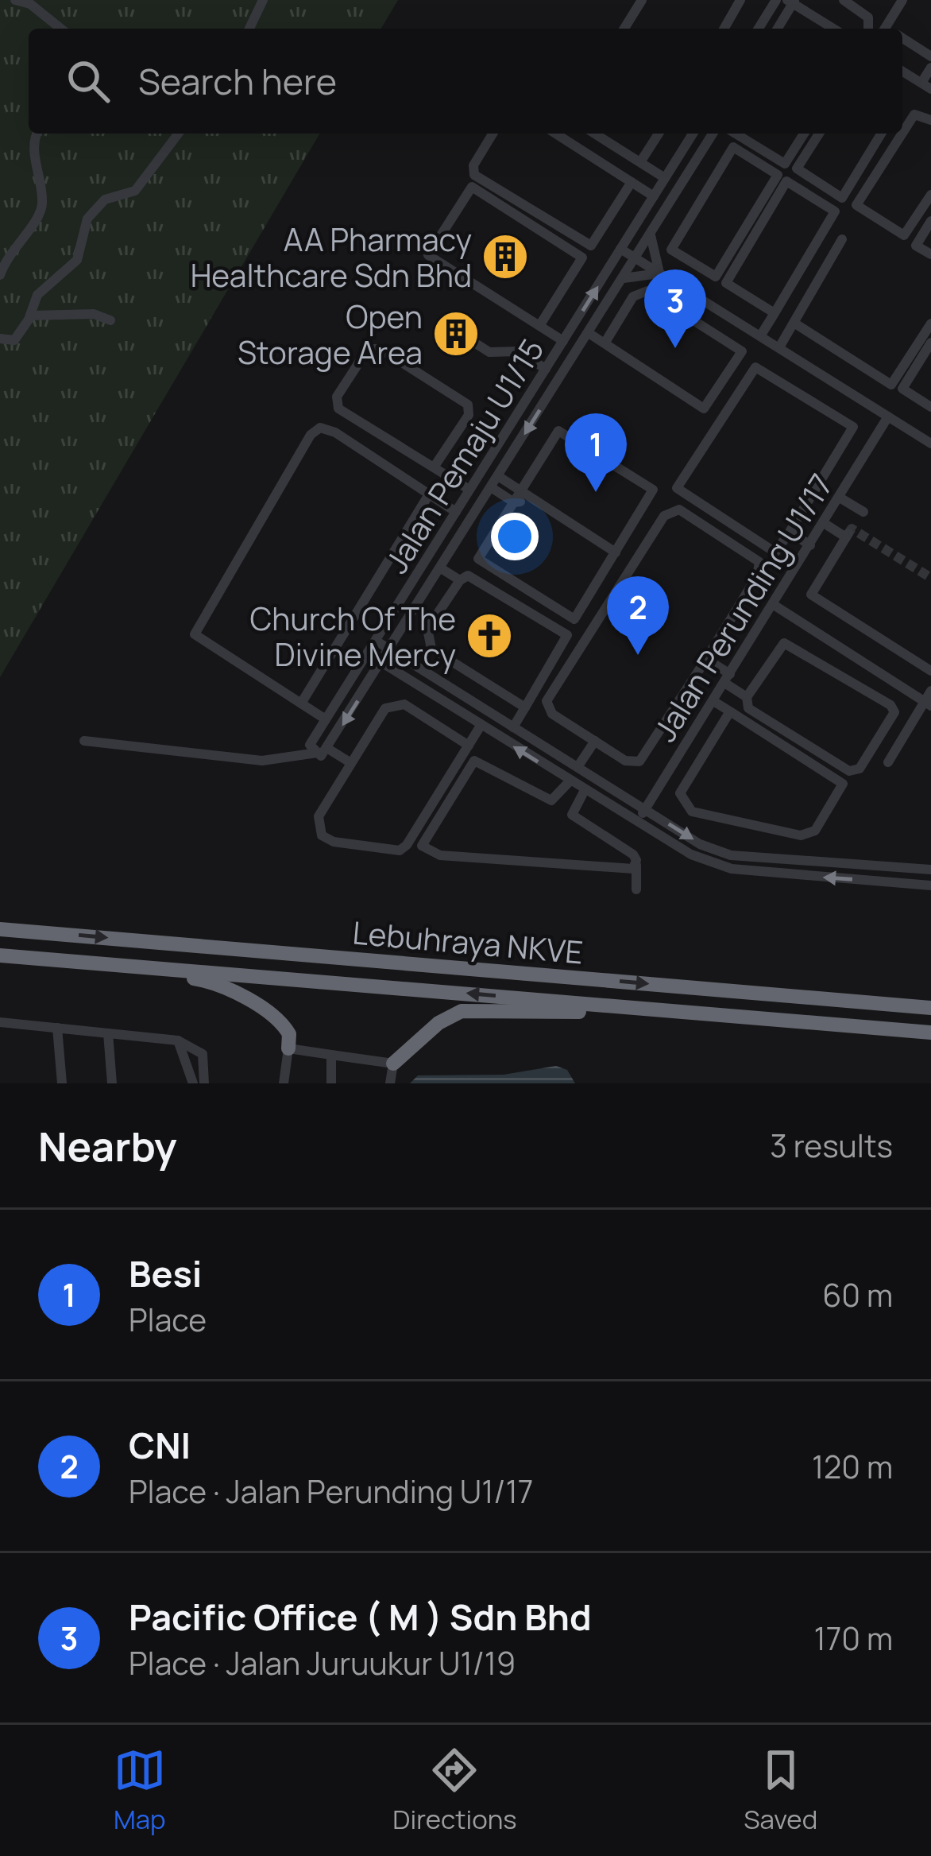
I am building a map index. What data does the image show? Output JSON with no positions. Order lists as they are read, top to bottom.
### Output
{
  "streets": {
    "highway": ["Lebuhraya NKVE"],
    "street": ["Jalan Pemaju U1/15", "Jalan Perunding U1/17"]
  },
  "places": {
    "building": ["AA Pharmacy Healthcare Sdn Bhd", "Open Storage Area"],
    "church": ["Church Of The Divine Mercy"]
  },
  "page": {
    "search": "Search here",
    "pins": ["3", "1", "2"],
    "heading": ["Nearby", "3 results"],
    "list": [
      {
        "mark": "1",
        "name": "Besi",
        "note": "Place",
        "value": "60 m"
      },
      {
        "mark": "2",
        "name": "CNI",
        "note": "Place · Jalan Perunding U1/17",
        "value": "120 m"
      },
      {
        "mark": "3",
        "name": "Pacific Office ( M ) Sdn Bhd",
        "note": "Place · Jalan Juruukur U1/19",
        "value": "170 m"
      }
    ],
    "nav": ["Map", "Directions", "Saved"]
  }
}
